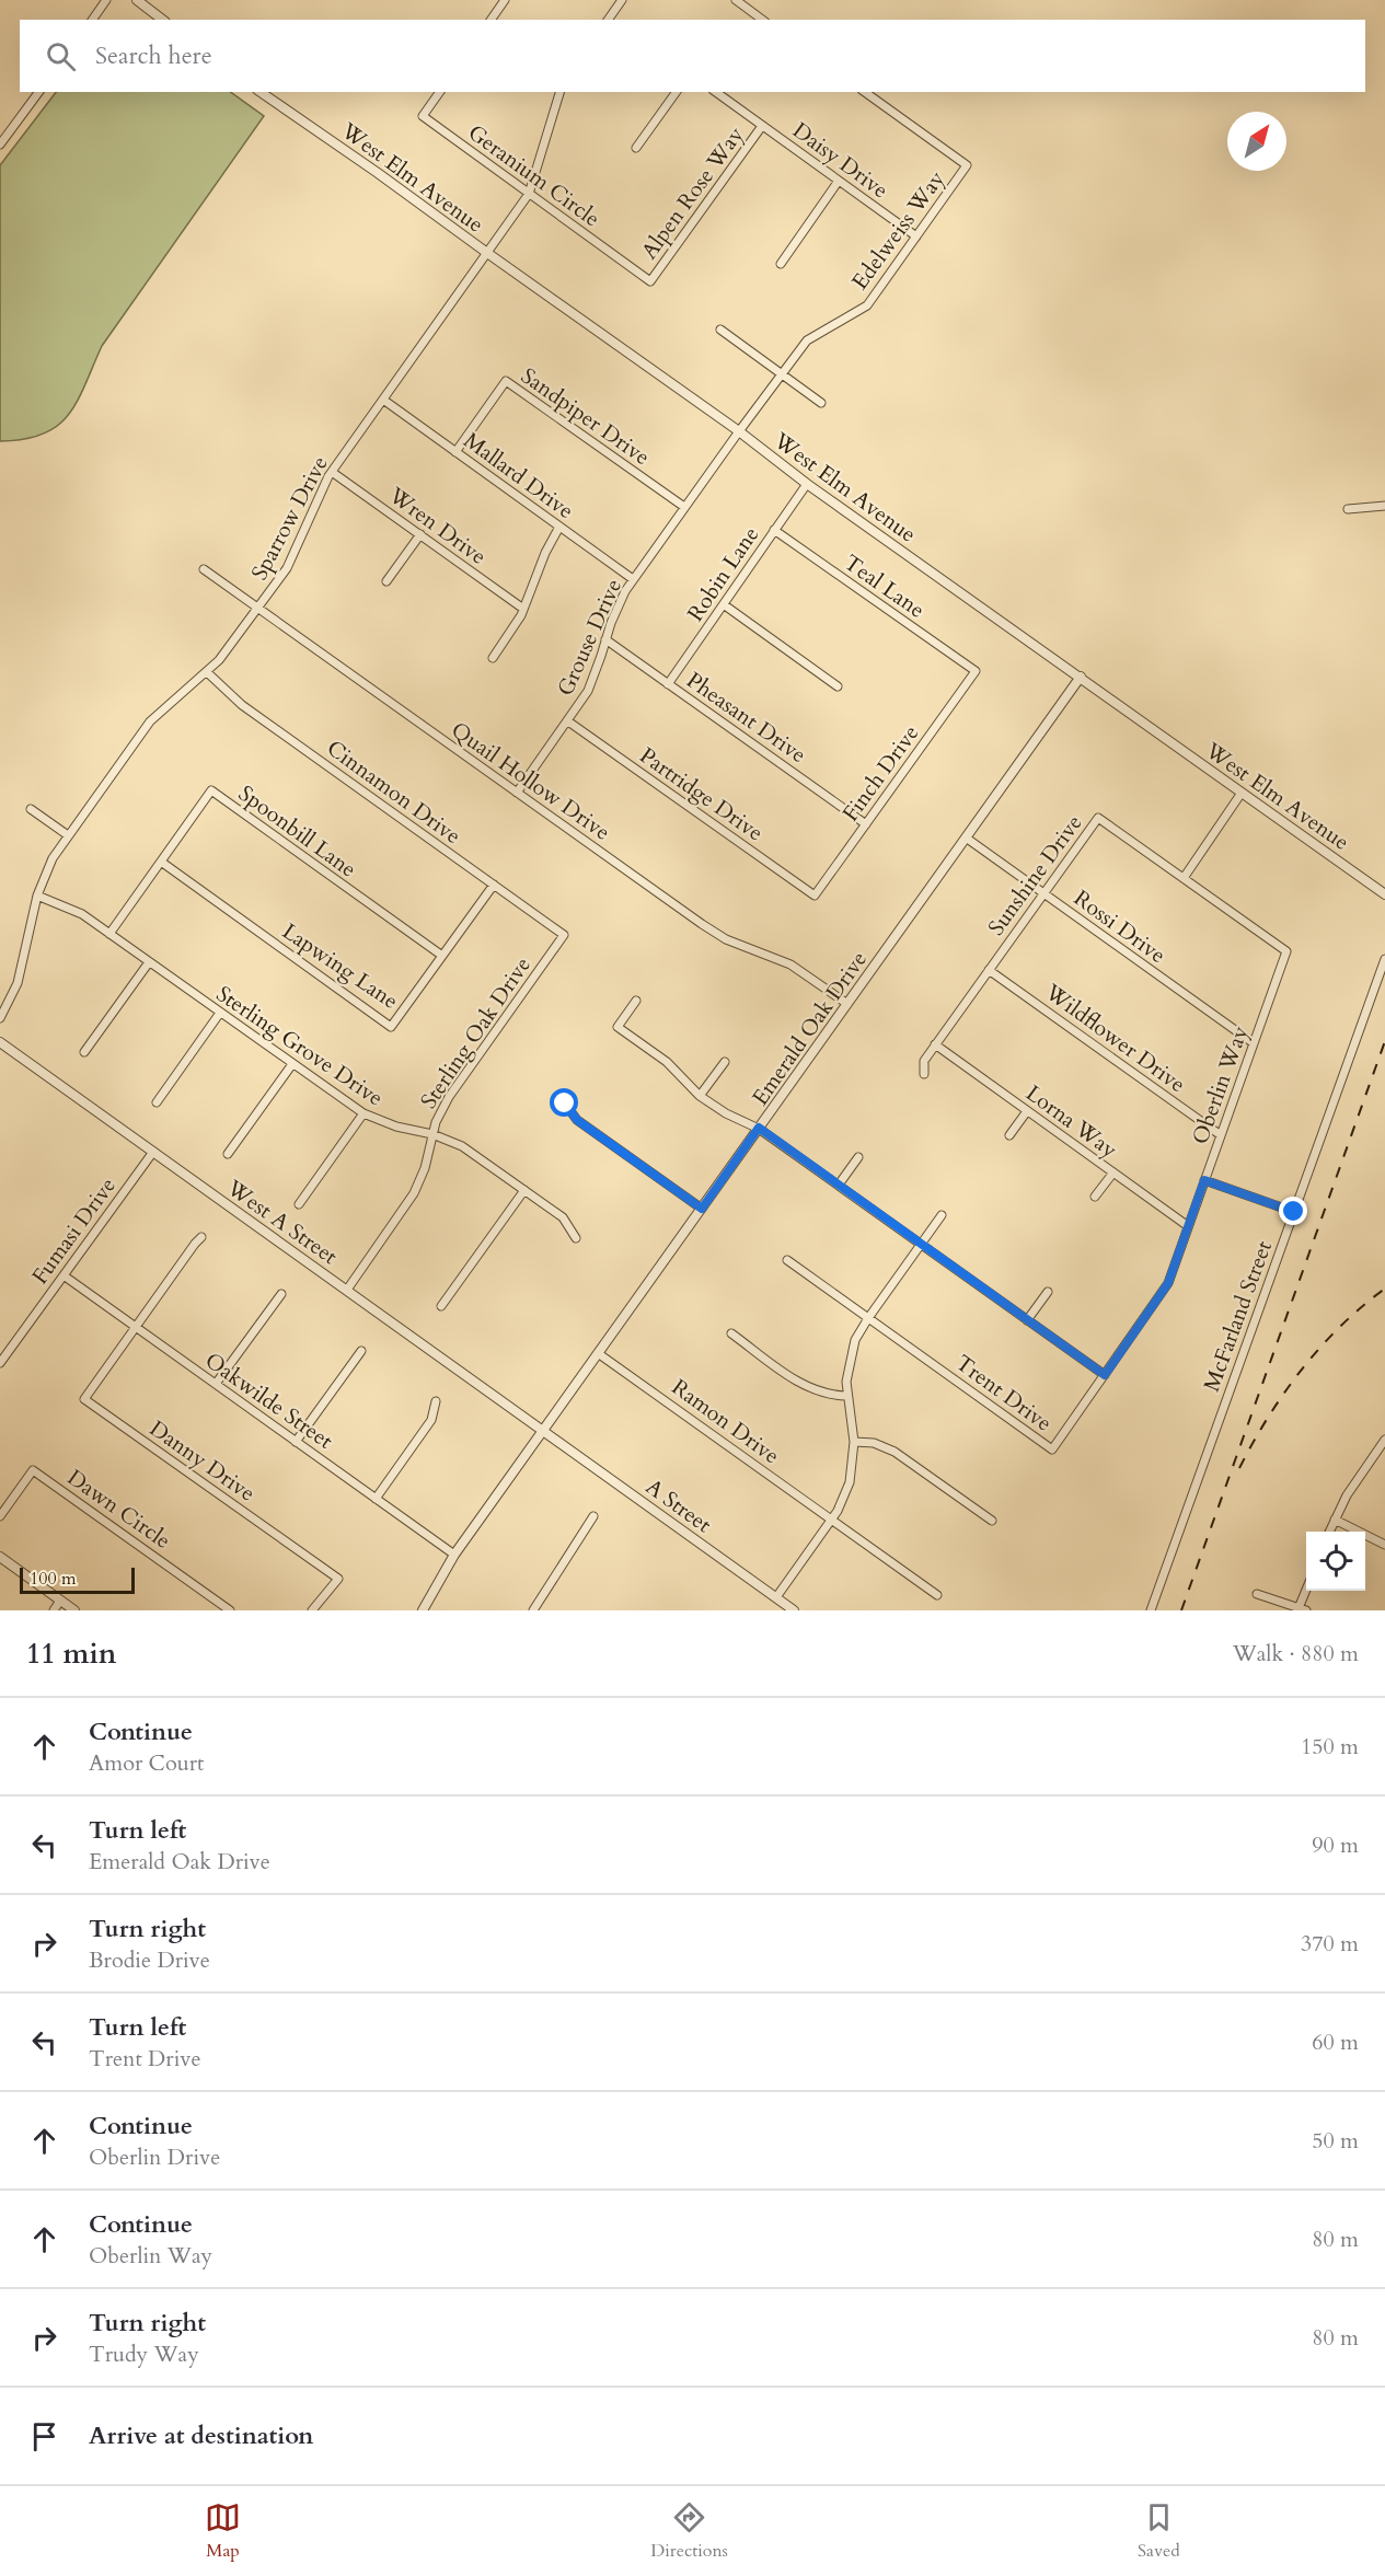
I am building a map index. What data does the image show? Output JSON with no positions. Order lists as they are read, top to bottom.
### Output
{
  "streets": {
    "street": [
      "Daisy Drive",
      "Geranium Circle",
      "West Elm Avenue",
      "Alpen Rose Way",
      "Edelweiss Way",
      "Sandpiper Drive",
      "Mallard Drive",
      "Sparrow Drive",
      "Wren Drive",
      "Robin Lane",
      "Teal Lane",
      "Grouse Drive",
      "Pheasant Drive",
      "Finch Drive",
      "Quail Hollow Drive",
      "Cinnamon Drive",
      "Partridge Drive",
      "Spoonbill Lane",
      "Sunshine Drive",
      "Rossi Drive",
      "Lapwing Lane",
      "Emerald Oak Drive",
      "Sterling Oak Drive",
      "Wildflower Drive",
      "Sterling Grove Drive",
      "Oberlin Way",
      "Lorna Way",
      "West A Street",
      "Fumasi Drive",
      "McFarland Street",
      "Trent Drive",
      "Oakwilde Street",
      "Ramon Drive",
      "Danny Drive",
      "A Street",
      "Dawn Circle"
    ]
  },
  "crossings": [
    ["Daisy Drive", "Alpen Rose Way"],
    ["Daisy Drive", "Edelweiss Way"],
    ["Geranium Circle", "Alpen Rose Way"],
    ["Geranium Circle", "Sparrow Drive"],
    ["West Elm Avenue", "Edelweiss Way"],
    ["West Elm Avenue", "Sparrow Drive"],
    ["West Elm Avenue", "Robin Lane"],
    ["West Elm Avenue", "Grouse Drive"],
    ["West Elm Avenue", "Emerald Oak Drive"],
    ["Edelweiss Way", "Grouse Drive"],
    ["Sandpiper Drive", "Mallard Drive"],
    ["Sandpiper Drive", "Grouse Drive"],
    ["Mallard Drive", "Sparrow Drive"],
    ["Mallard Drive", "Grouse Drive"],
    ["Sparrow Drive", "Wren Drive"],
    ["Sparrow Drive", "Quail Hollow Drive"],
    ["Sparrow Drive", "Cinnamon Drive"],
    ["Sparrow Drive", "Sterling Grove Drive"],
    ["Robin Lane", "Teal Lane"],
    ["Robin Lane", "Pheasant Drive"],
    ["Teal Lane", "Finch Drive"],
    ["Grouse Drive", "Pheasant Drive"],
    ["Grouse Drive", "Quail Hollow Drive"],
    ["Grouse Drive", "Partridge Drive"],
    ["Pheasant Drive", "Finch Drive"],
    ["Finch Drive", "Partridge Drive"],
    ["Quail Hollow Drive", "Emerald Oak Drive"],
    ["Cinnamon Drive", "Lapwing Lane"],
    ["Cinnamon Drive", "Sterling Oak Drive"],
    ["Spoonbill Lane", "Lapwing Lane"],
    ["Spoonbill Lane", "Sterling Grove Drive"],
    ["Sunshine Drive", "Rossi Drive"],
    ["Sunshine Drive", "Wildflower Drive"],
    ["Sunshine Drive", "Oberlin Way"],
    ["Sunshine Drive", "Lorna Way"],
    ["Rossi Drive", "Emerald Oak Drive"],
    ["Rossi Drive", "Oberlin Way"],
    ["Emerald Oak Drive", "West A Street"],
    ["Emerald Oak Drive", "Oakwilde Street"],
    ["Emerald Oak Drive", "Ramon Drive"],
    ["Emerald Oak Drive", "A Street"],
    ["Sterling Oak Drive", "Sterling Grove Drive"],
    ["Sterling Oak Drive", "West A Street"],
    ["Wildflower Drive", "Oberlin Way"],
    ["Oberlin Way", "Lorna Way"],
    ["Oberlin Way", "Trent Drive"],
    ["West A Street", "Fumasi Drive"],
    ["West A Street", "A Street"],
    ["Fumasi Drive", "Oakwilde Street"],
    ["Oakwilde Street", "Danny Drive"]
  ],
  "scale_bar": "100 m",
  "north": "top right",
  "page": {
    "search": "Search here",
    "scale": "100 m",
    "heading": ["11 min", "Walk · 880 m"],
    "list": [
      ["Continue", "Amor Court", "150 m"],
      ["Turn left", "Emerald Oak Drive", "90 m"],
      ["Turn right", "Brodie Drive", "370 m"],
      ["Turn left", "Trent Drive", "60 m"],
      ["Continue", "Oberlin Drive", "50 m"],
      ["Continue", "Oberlin Way", "80 m"],
      ["Turn right", "Trudy Way", "80 m"],
      "Arrive at destination"
    ],
    "nav": ["Map", "Directions", "Saved"]
  }
}
